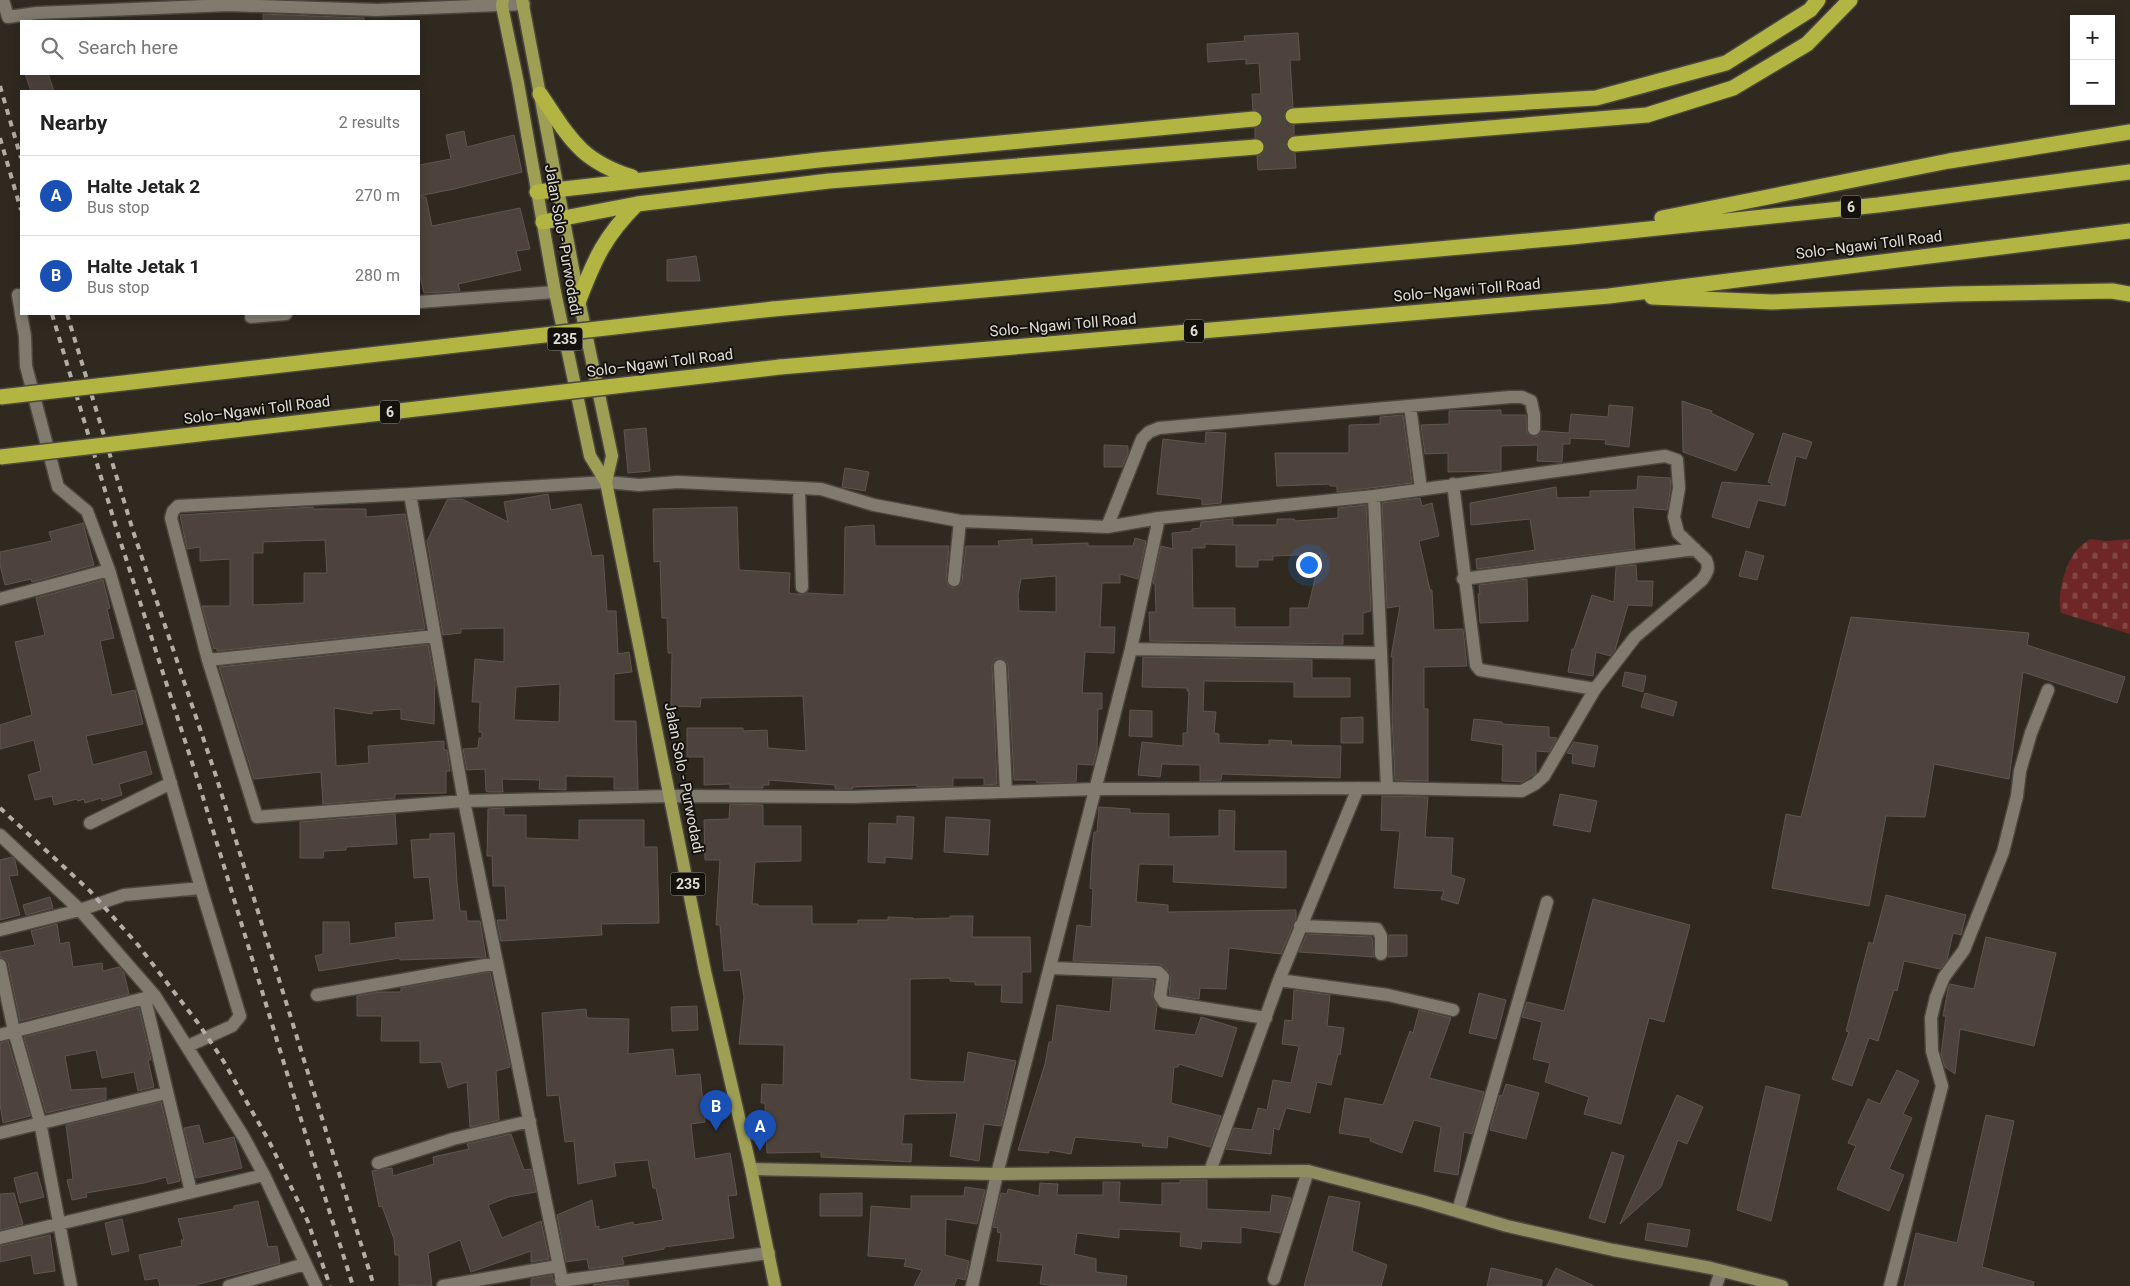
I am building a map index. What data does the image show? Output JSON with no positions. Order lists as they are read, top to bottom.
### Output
{
  "streets": {
    "highway": ["6", "Solo–Ngawi Toll Road"],
    "main road": ["Jalan Solo - Purwodadi", "235"]
  },
  "page": {
    "map_buttons": ["+", "−"],
    "search": "Search here",
    "heading": ["Nearby", "2 results"],
    "list": [
      {
        "mark": "A",
        "name": "Halte Jetak 2",
        "note": "Bus stop",
        "value": "270 m"
      },
      {
        "mark": "B",
        "name": "Halte Jetak 1",
        "note": "Bus stop",
        "value": "280 m"
      }
    ],
    "pins": ["B", "A"]
  }
}
